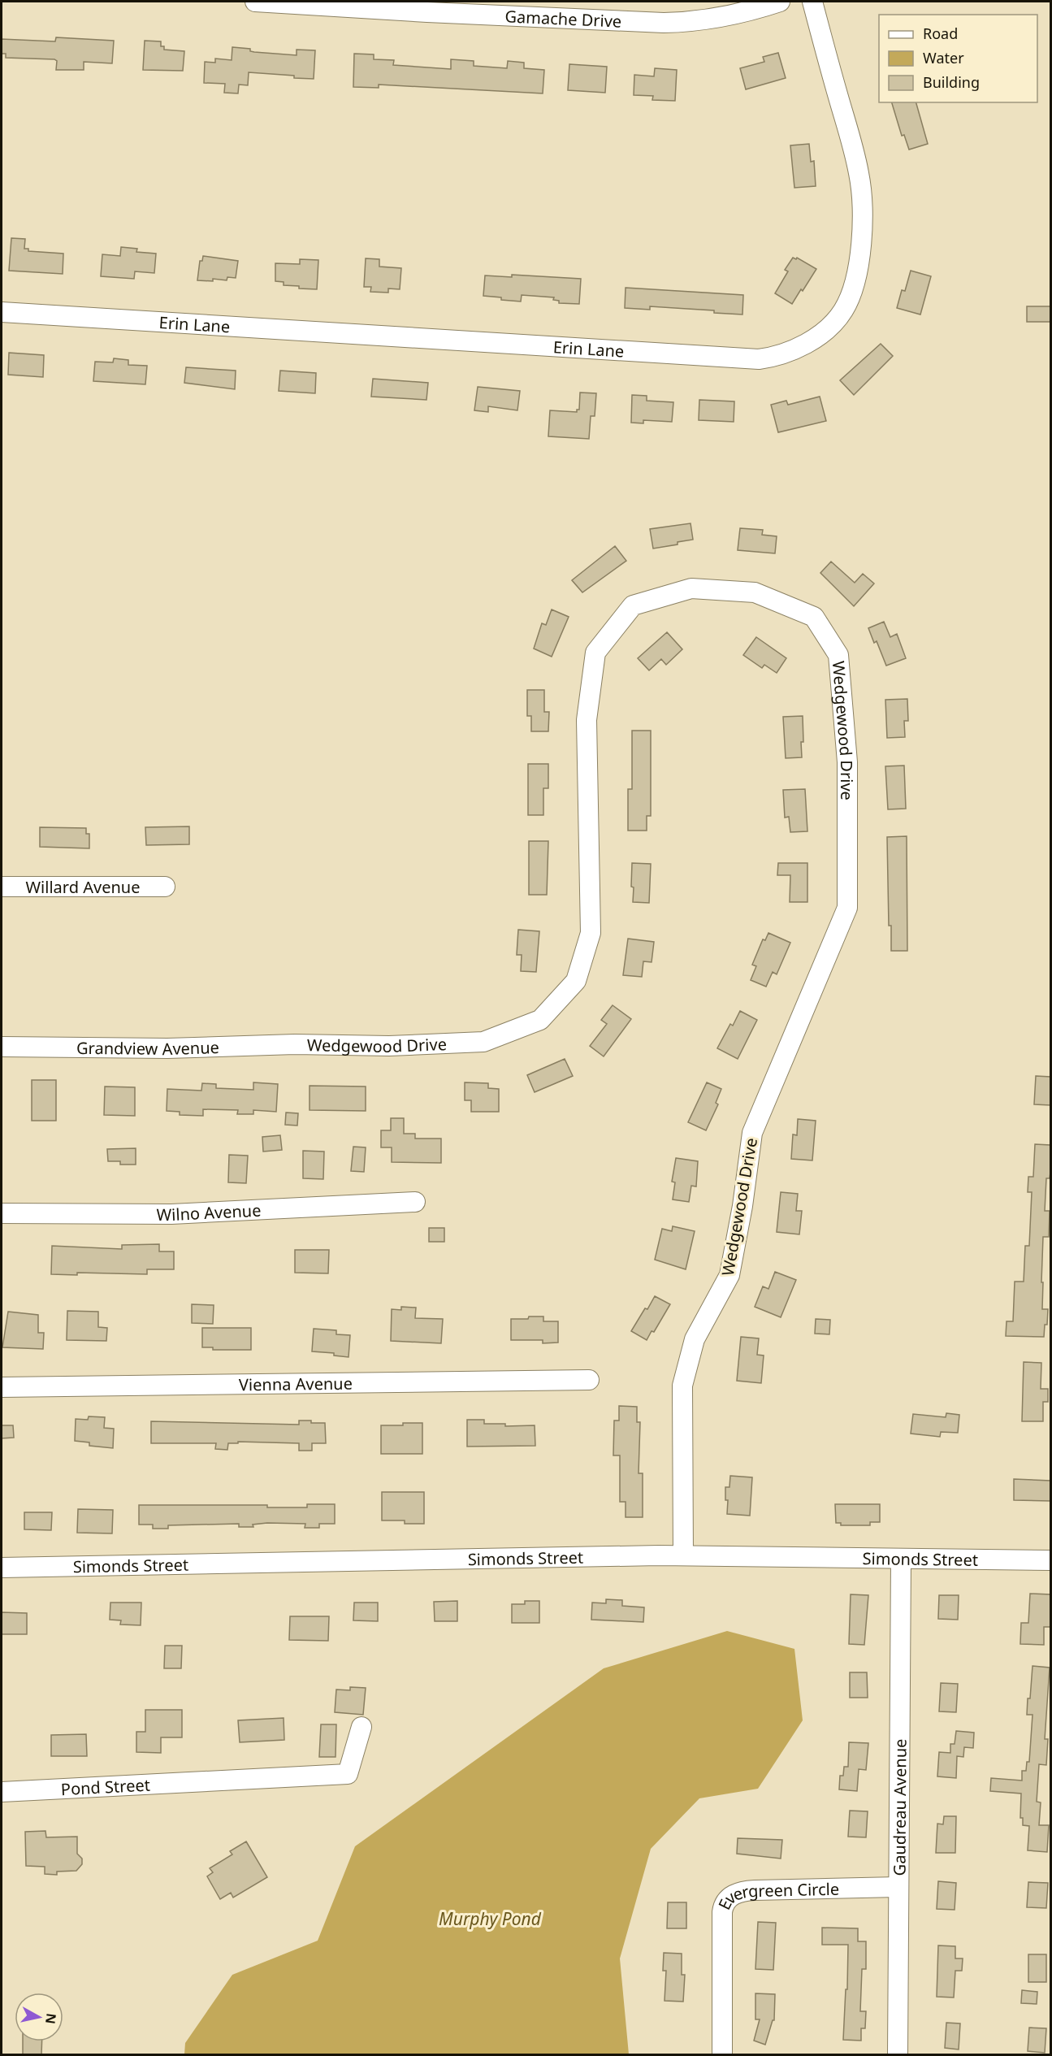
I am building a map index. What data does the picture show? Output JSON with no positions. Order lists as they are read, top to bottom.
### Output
{
  "streets": {
    "street": [
      "Gamache Drive",
      "Erin Lane",
      "Wedgewood Drive",
      "Willard Avenue",
      "Grandview Avenue",
      "Wilno Avenue",
      "Vienna Avenue",
      "Simonds Street",
      "Pond Street",
      "Gaudreau Avenue",
      "Evergreen Circle"
    ]
  },
  "crossings": [
    ["Wedgewood Drive", "Grandview Avenue"],
    ["Wedgewood Drive", "Simonds Street"],
    ["Simonds Street", "Gaudreau Avenue"],
    ["Gaudreau Avenue", "Evergreen Circle"]
  ],
  "water": ["Murphy Pond"],
  "legend": ["Road", "Water", "Building"],
  "north": "right"
}
